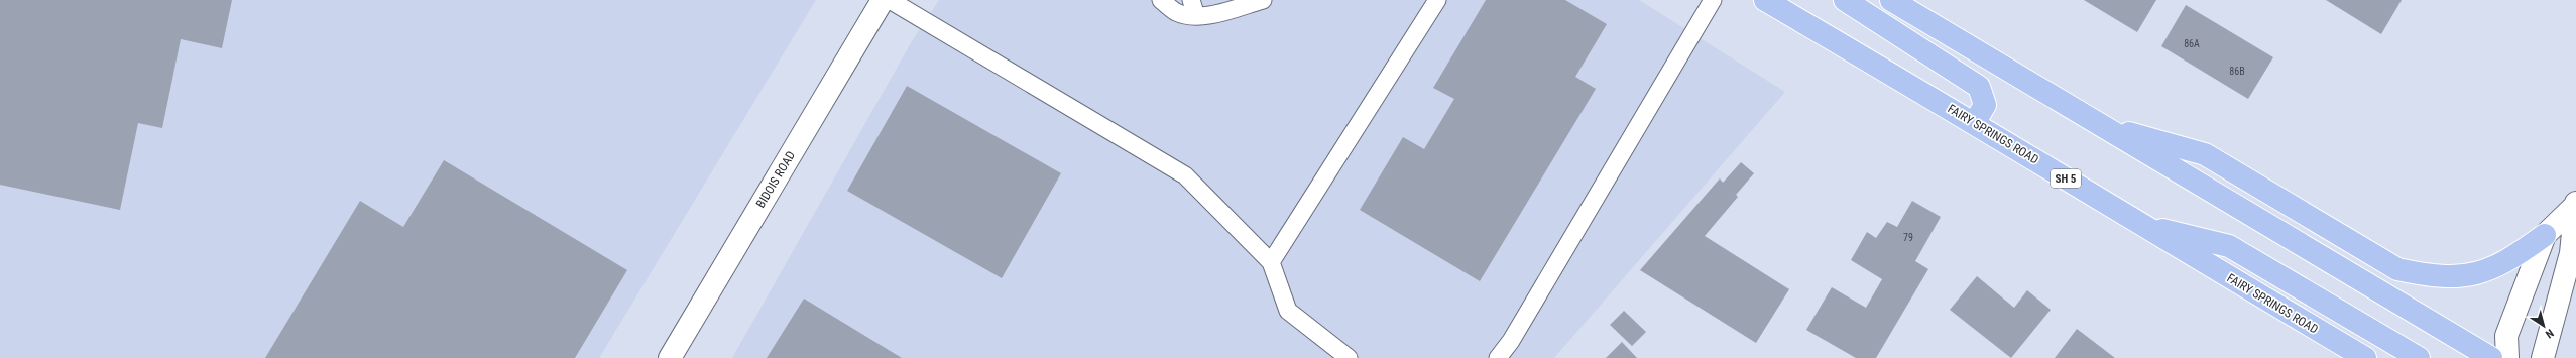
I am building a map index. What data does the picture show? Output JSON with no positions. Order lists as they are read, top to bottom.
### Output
{
  "streets": {
    "highway": ["FAIRY SPRINGS ROAD", "SH 5"],
    "street": ["BIDOIS ROAD"]
  },
  "crossings": [
    ["FAIRY SPRINGS ROAD", "SH 5"]
  ],
  "house_numbers": ["86A", "86B", "79"],
  "north": "bottom right"
}
